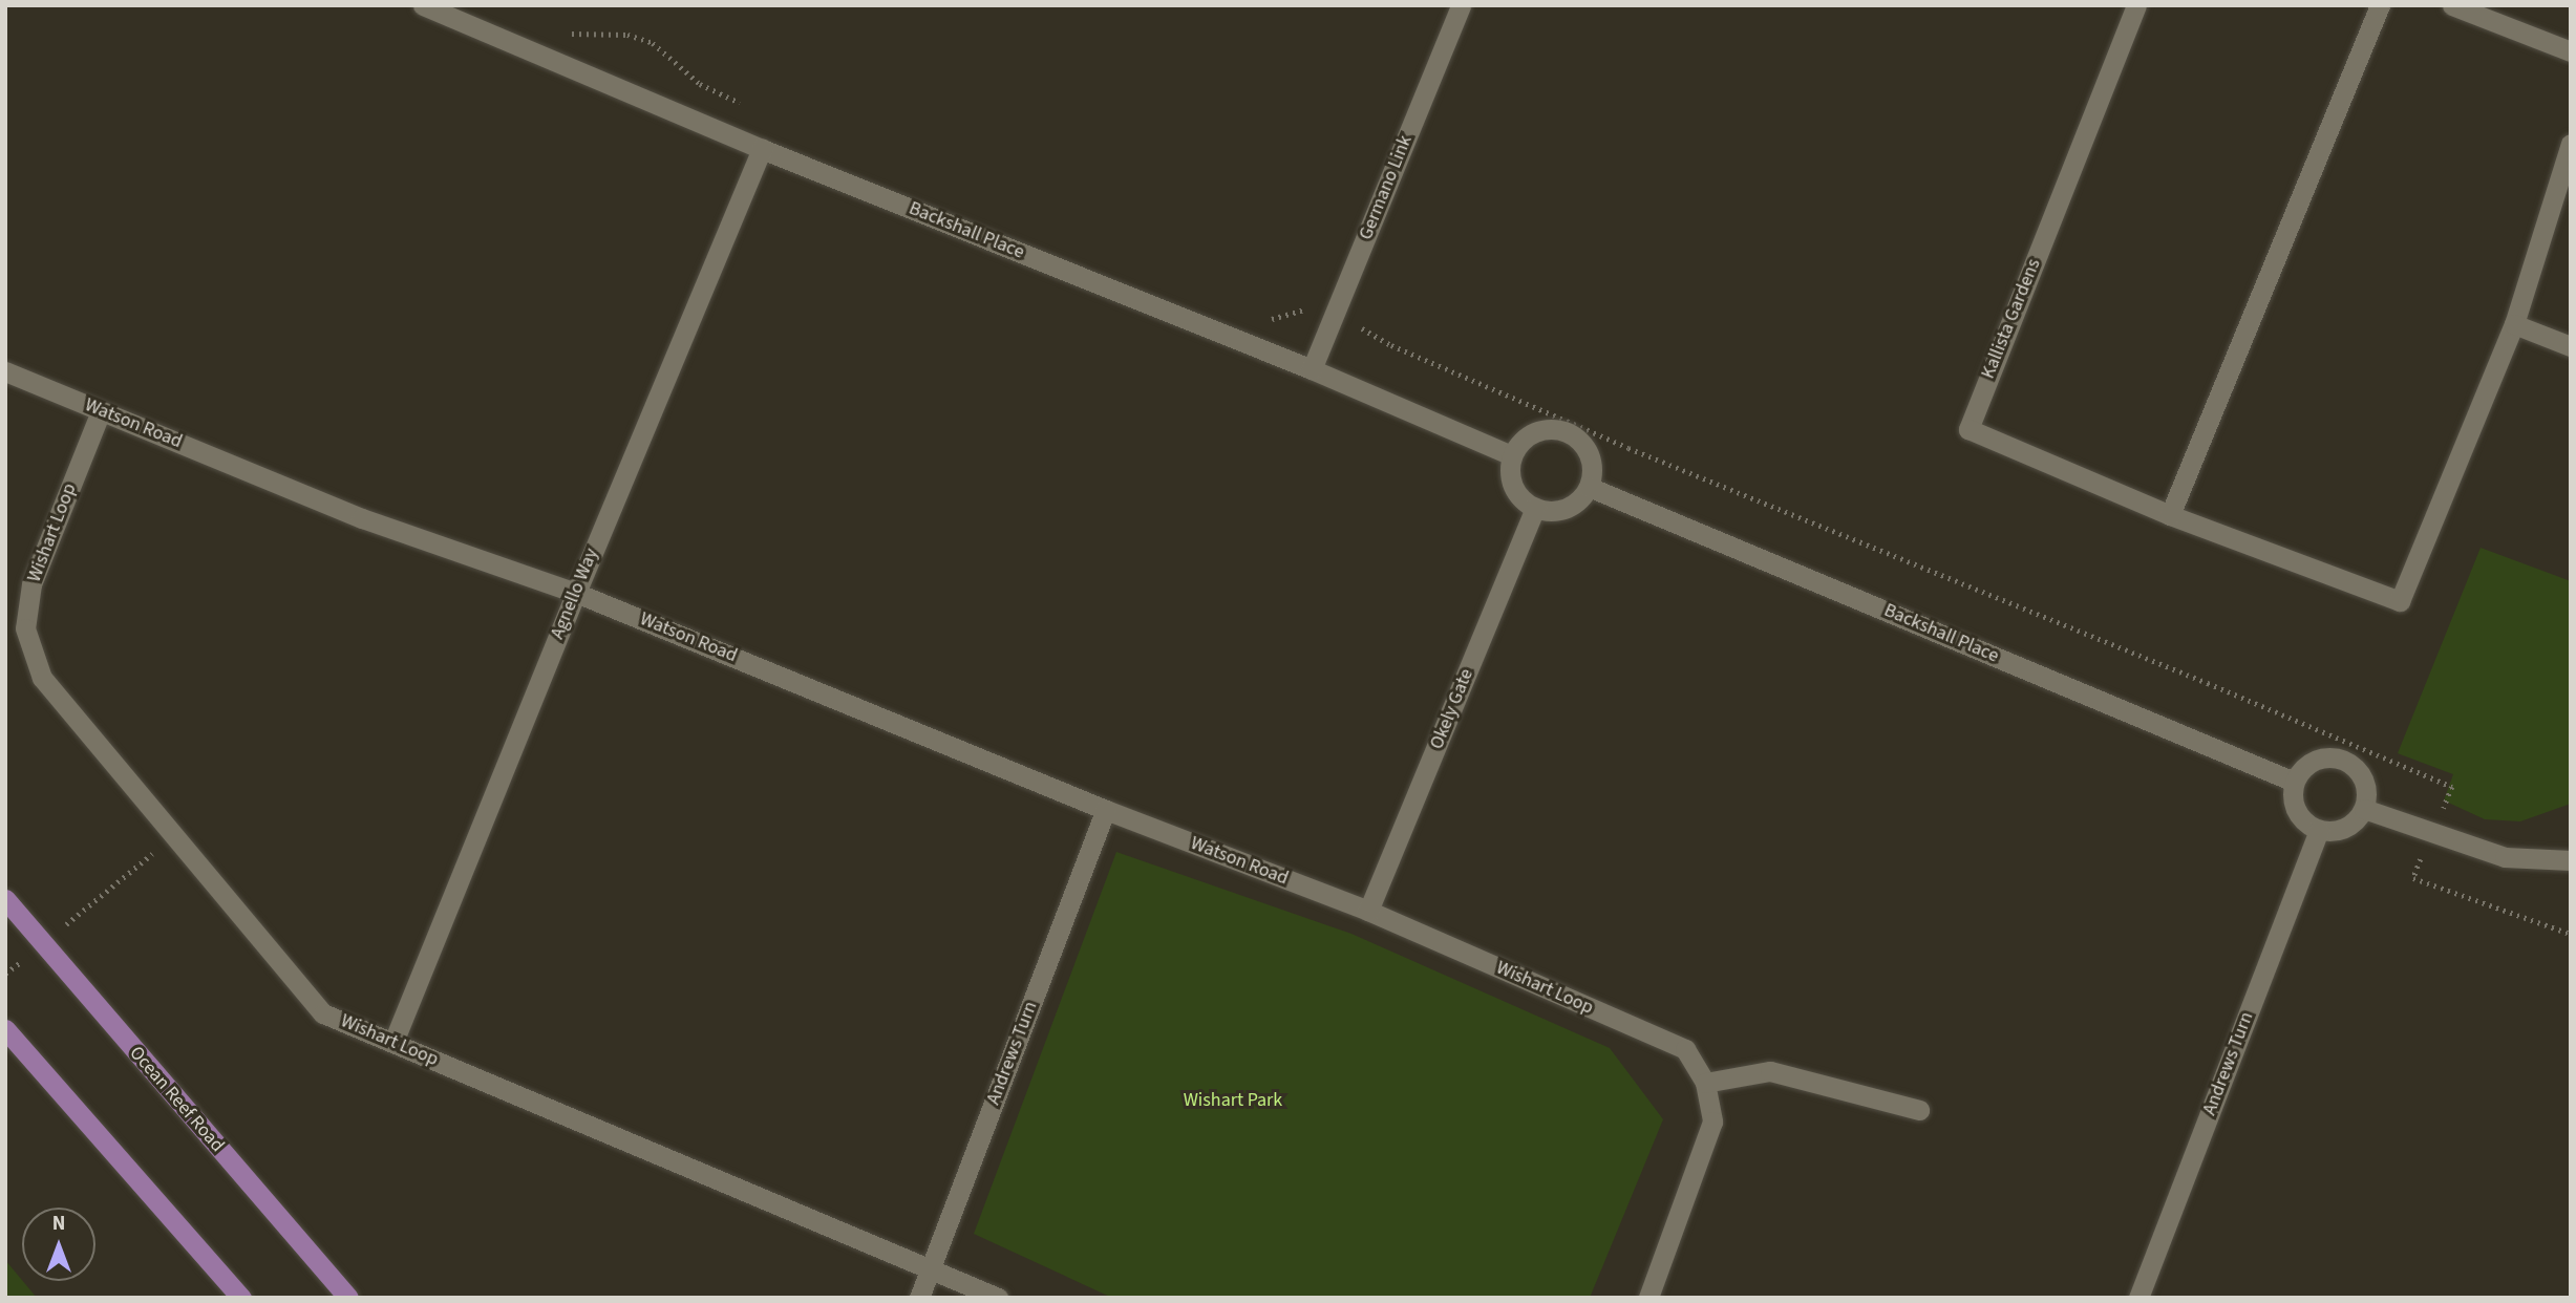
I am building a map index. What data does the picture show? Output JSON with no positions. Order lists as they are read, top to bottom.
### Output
{
  "streets": {
    "main road": ["Ocean Reef Road"],
    "street": [
      "Germano Link",
      "Backshall Place",
      "Kallista Gardens",
      "Watson Road",
      "Wishart Loop",
      "Agnello Way",
      "Okely Gate",
      "Andrews Turn"
    ]
  },
  "crossings": [
    ["Germano Link", "Backshall Place"],
    ["Backshall Place", "Agnello Way"],
    ["Backshall Place", "Okely Gate"],
    ["Backshall Place", "Andrews Turn"],
    ["Watson Road", "Wishart Loop"],
    ["Watson Road", "Agnello Way"],
    ["Watson Road", "Okely Gate"],
    ["Watson Road", "Andrews Turn"],
    ["Wishart Loop", "Agnello Way"],
    ["Wishart Loop", "Okely Gate"],
    ["Wishart Loop", "Andrews Turn"]
  ],
  "parks": ["Wishart Park"],
  "north": "top"
}
